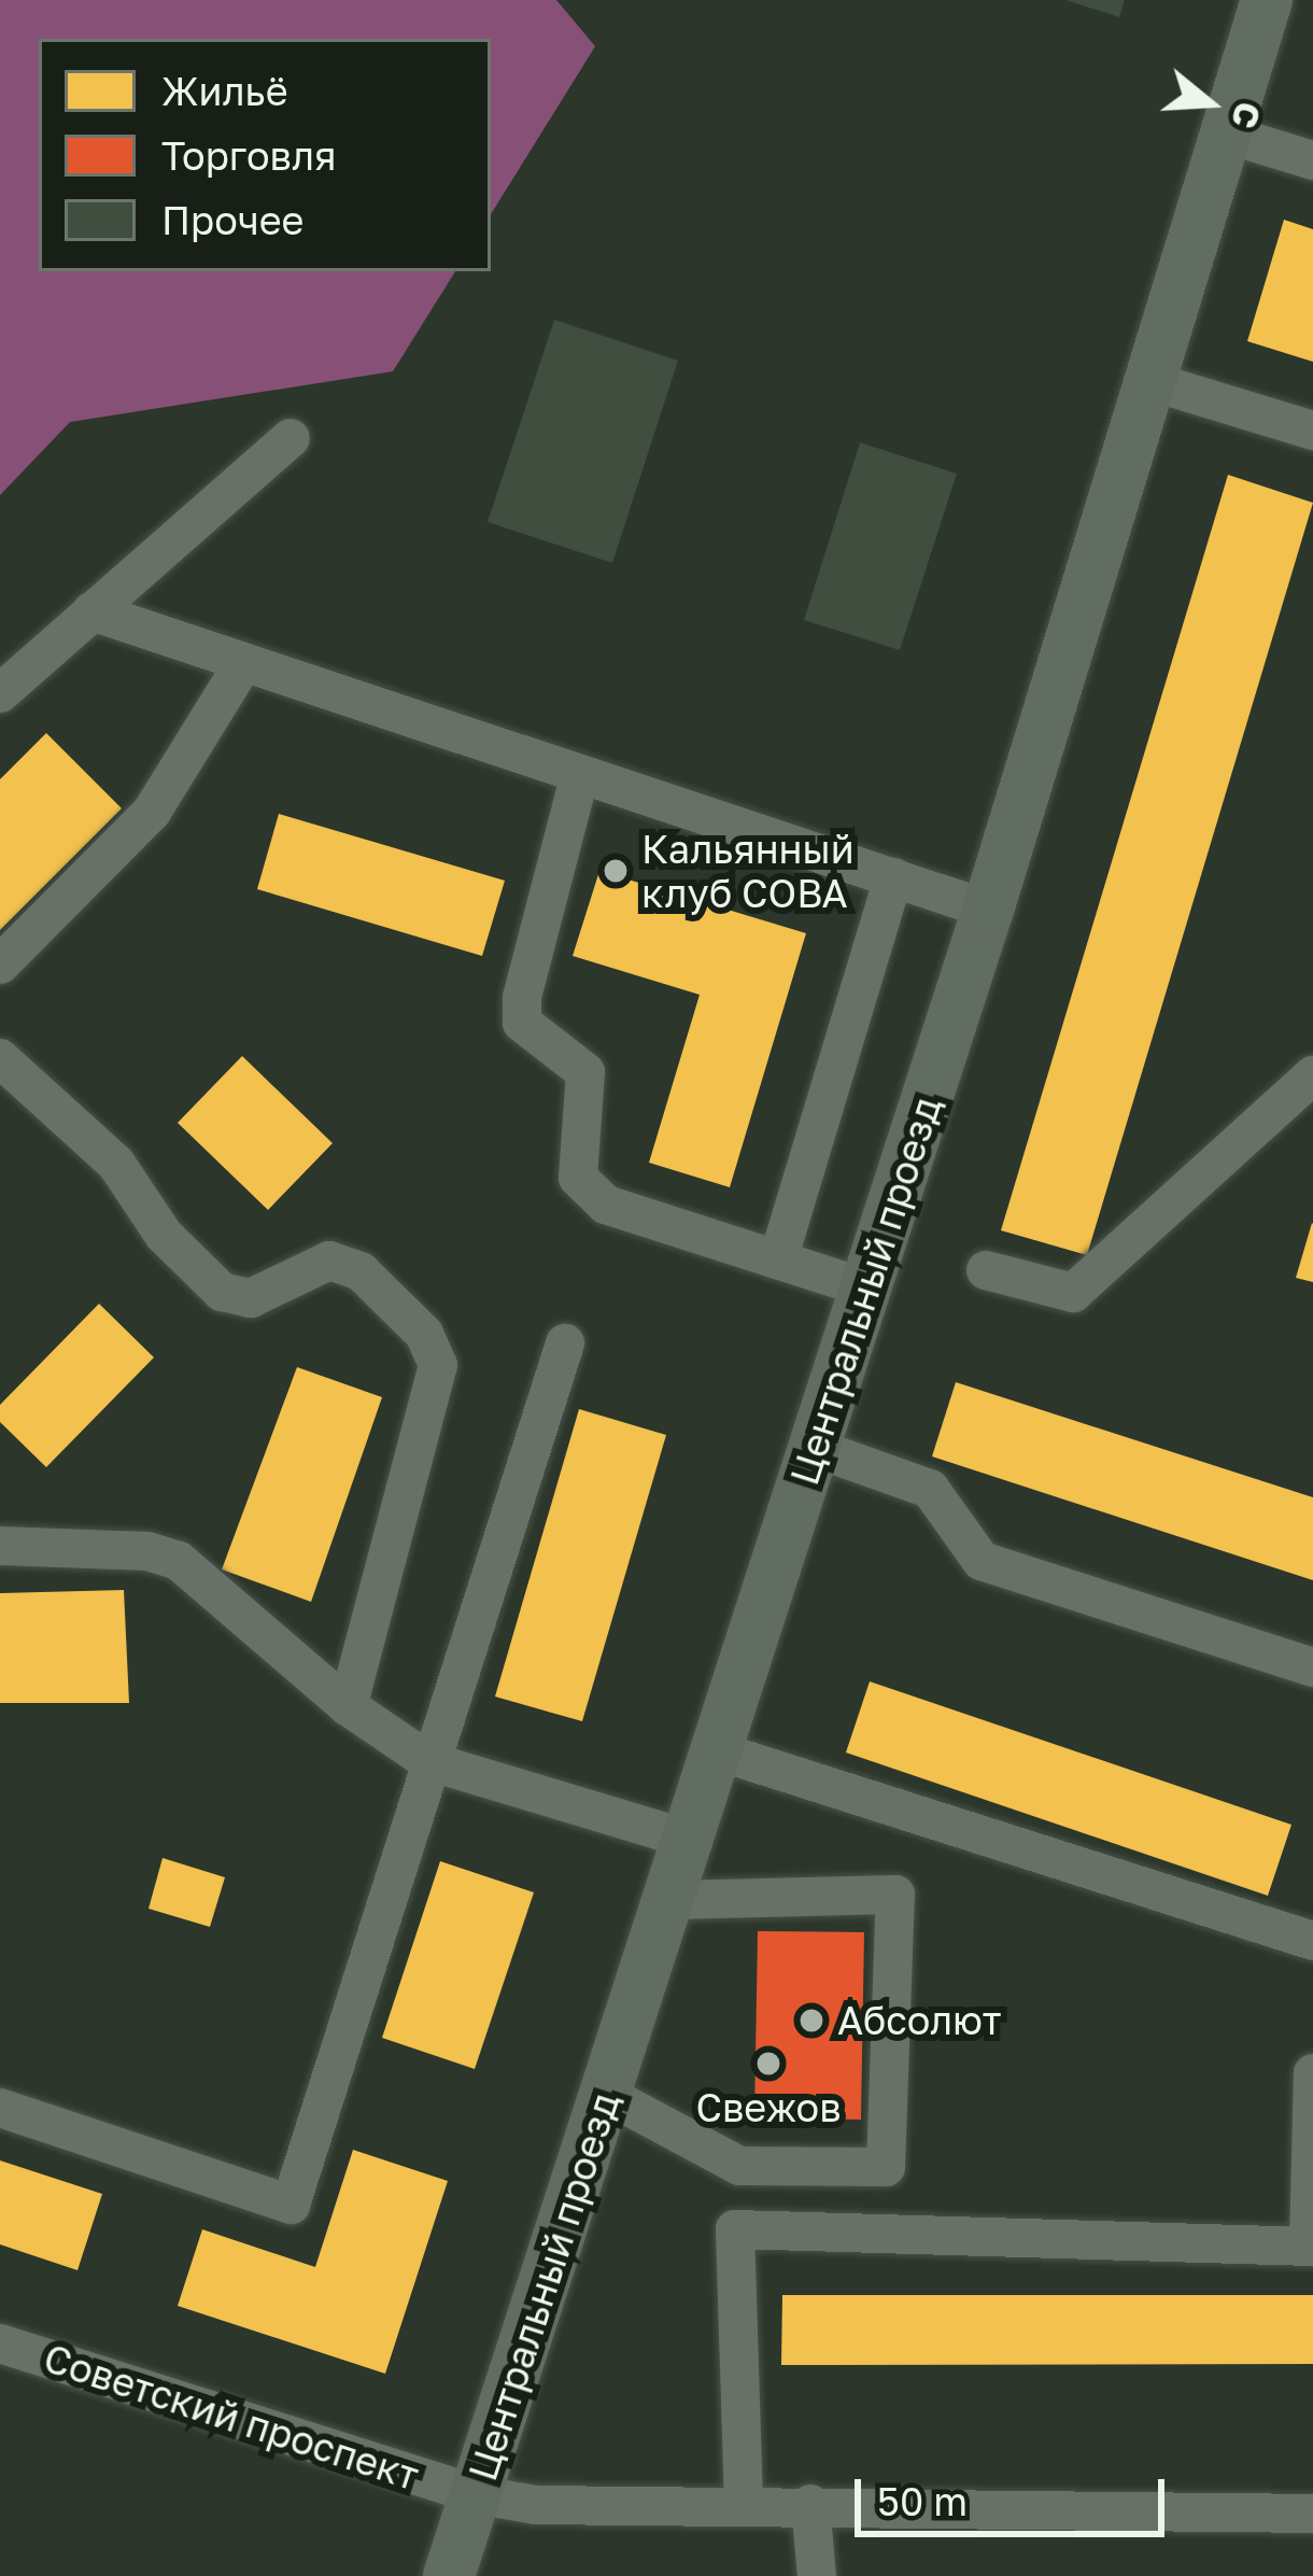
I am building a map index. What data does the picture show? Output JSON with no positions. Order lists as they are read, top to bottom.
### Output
{
  "streets": {
    "main road": ["Центральный проезд"],
    "street": ["Советский проспект"]
  },
  "crossings": [
    ["Центральный проезд", "Советский проспект"]
  ],
  "places": ["Кальянный клуб СОВА", "Абсолют", "Свежов"],
  "legend": ["Жильё", "Торговля", "Прочее"],
  "scale_bar": "50 m",
  "north": "right"
}
